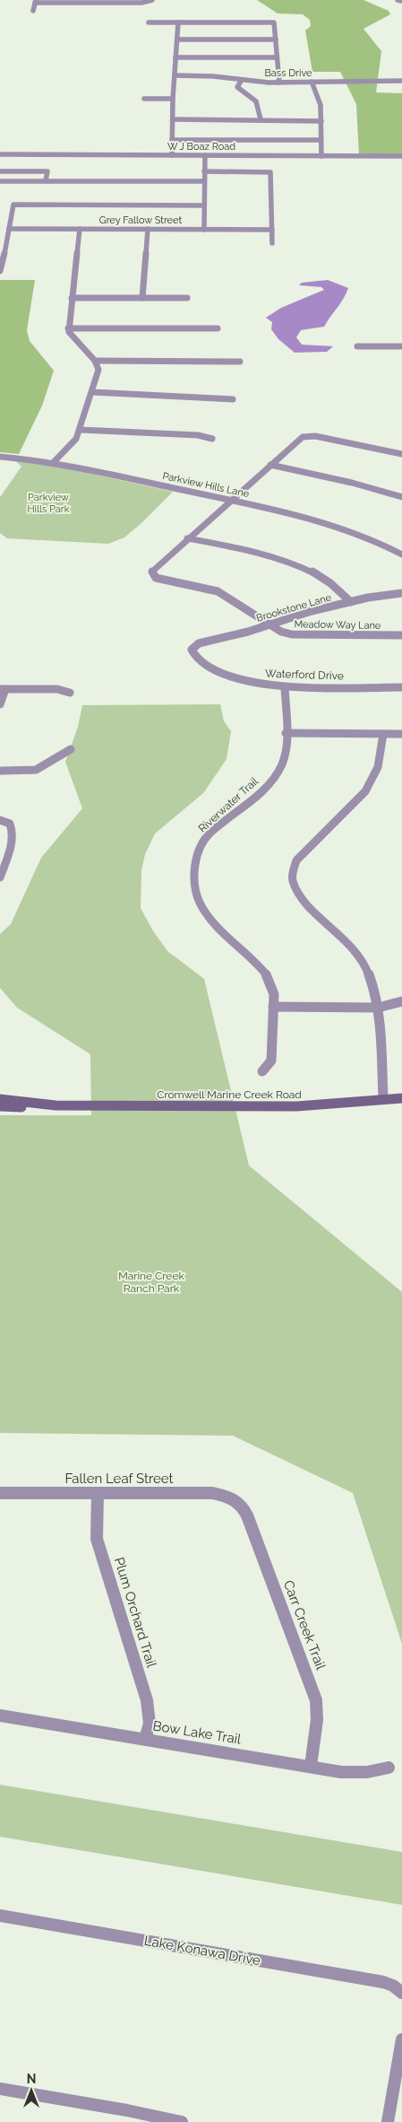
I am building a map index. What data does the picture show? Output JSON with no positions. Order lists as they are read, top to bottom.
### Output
{
  "streets": {
    "main road": ["Cromwell Marine Creek Road"],
    "street": [
      "Bass Drive",
      "W J Boaz Road",
      "Grey Fallow Street",
      "Parkview Hills Lane",
      "Brookstone Lane",
      "Meadow Way Lane",
      "Waterford Drive",
      "Riverwater Trail",
      "Fallen Leaf Street",
      "Plum Orchard Trail",
      "Carr Creek Trail",
      "Bow Lake Trail",
      "Lake Konawa Drive"
    ]
  },
  "crossings": [
    ["Brookstone Lane", "Meadow Way Lane"],
    ["Brookstone Lane", "Waterford Drive"],
    ["Waterford Drive", "Riverwater Trail"],
    ["Fallen Leaf Street", "Plum Orchard Trail"],
    ["Fallen Leaf Street", "Carr Creek Trail"],
    ["Plum Orchard Trail", "Bow Lake Trail"],
    ["Carr Creek Trail", "Bow Lake Trail"]
  ],
  "parks": ["Parkview Hills Park", "Marine Creek Ranch Park"],
  "north": "top"
}
